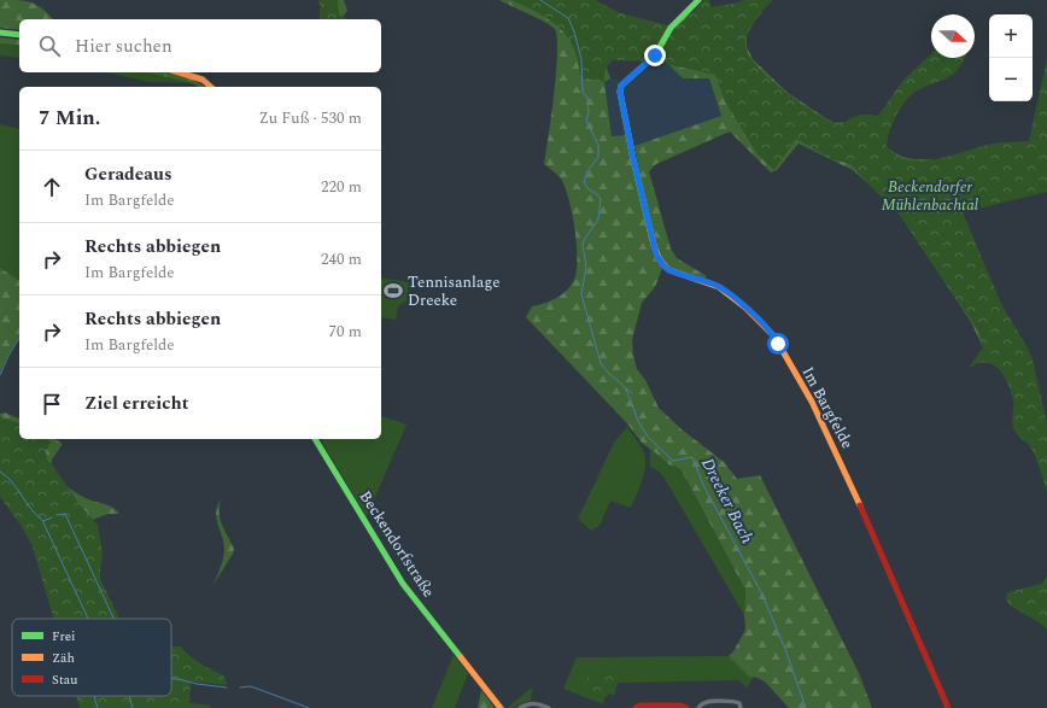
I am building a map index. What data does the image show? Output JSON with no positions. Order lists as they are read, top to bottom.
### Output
{
  "streets": {
    "street": ["Im Bargfelde", "Beckendorfstraße"]
  },
  "water": ["Dreeker Bach"],
  "parks": ["Beckendorfer Mühlenbachtal"],
  "places": {
    "sports": ["Tennisanlage Dreeke"]
  },
  "legend": ["Frei", "Zäh", "Stau"],
  "north": "right",
  "page": {
    "map_buttons": ["+", "−"],
    "search": "Hier suchen",
    "heading": ["7 Min.", "Zu Fuß · 530 m"],
    "list": [
      ["Geradeaus", "Im Bargfelde", "220 m"],
      ["Rechts abbiegen", "Im Bargfelde", "240 m"],
      ["Rechts abbiegen", "Im Bargfelde", "70 m"],
      "Ziel erreicht"
    ]
  }
}
